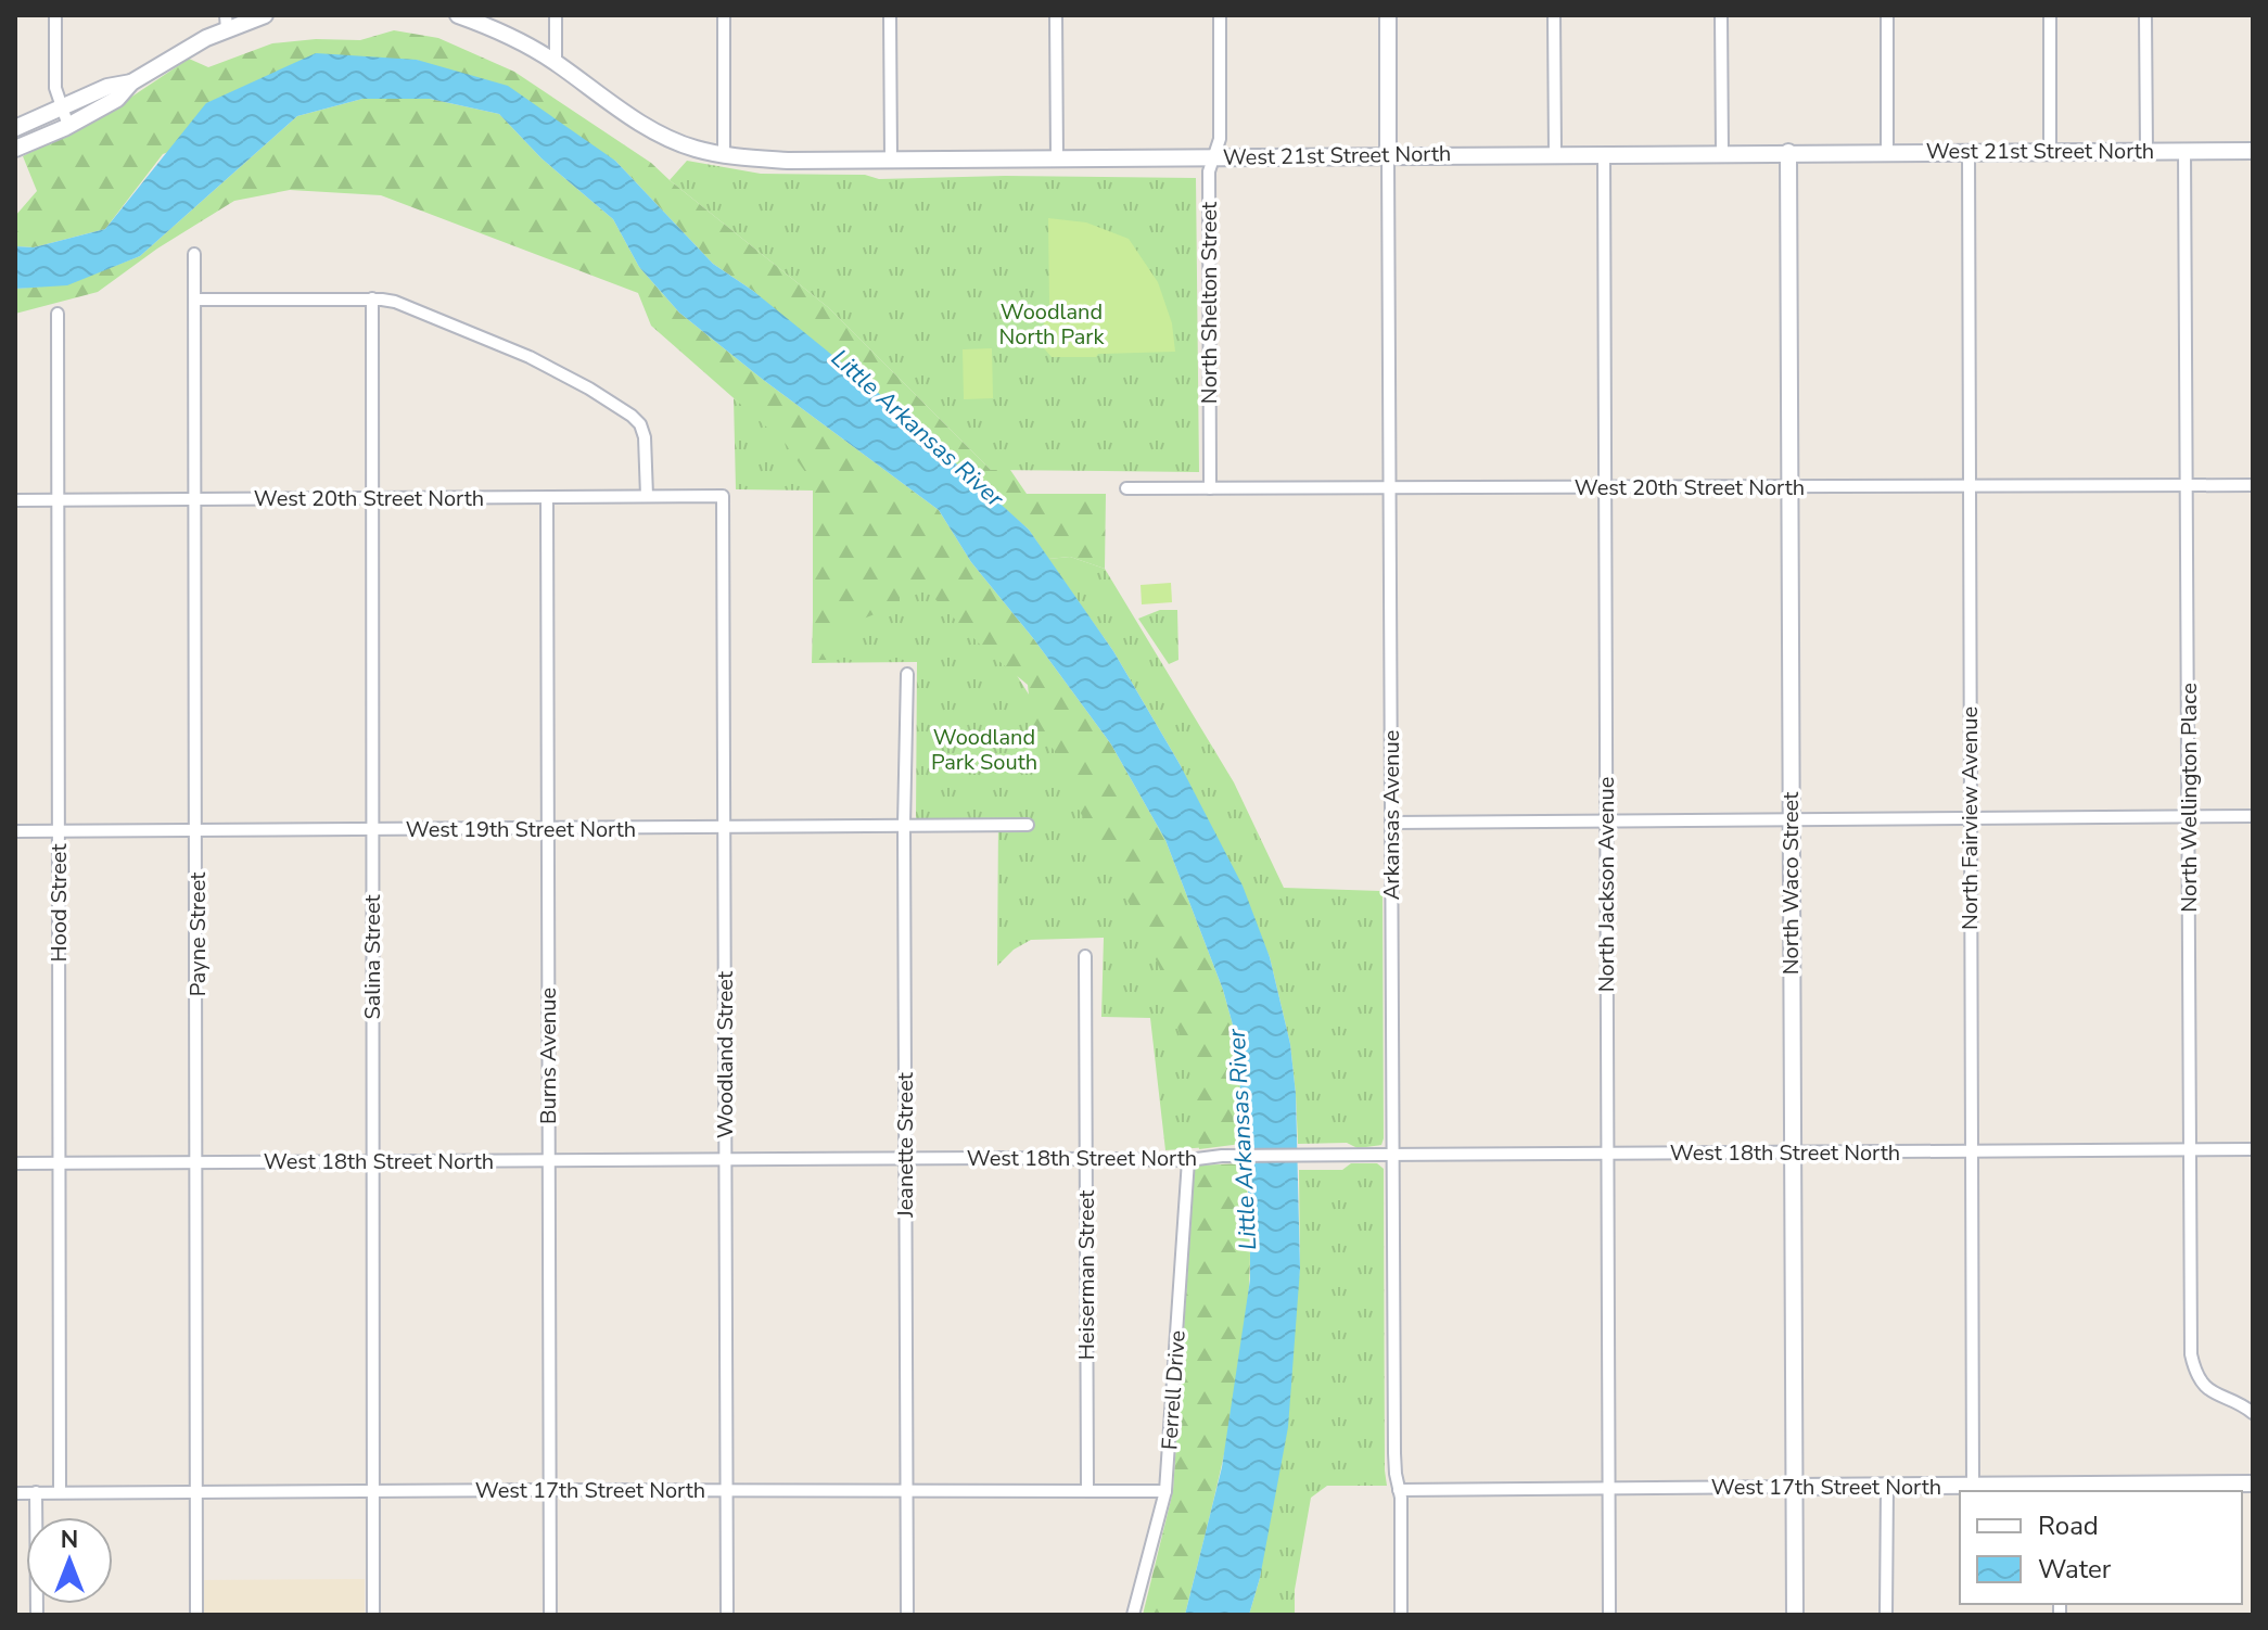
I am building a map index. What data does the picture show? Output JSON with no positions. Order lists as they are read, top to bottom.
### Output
{
  "streets": {
    "main road": [
      "West 21st Street North",
      "Arkansas Avenue",
      "North Waco Street",
      "West 17th Street North"
    ],
    "street": [
      "North Shelton Street",
      "West 20th Street North",
      "North Wellington Place",
      "North Fairview Avenue",
      "West 19th Street North",
      "North Jackson Avenue",
      "Hood Street",
      "Payne Street",
      "Salina Street",
      "Woodland Street",
      "Burns Avenue",
      "Jeanette Street",
      "West 18th Street North",
      "Heiserman Street",
      "Ferrell Drive"
    ]
  },
  "crossings": [
    ["West 21st Street North", "North Shelton Street"],
    ["West 21st Street North", "North Wellington Place"],
    ["West 21st Street North", "Arkansas Avenue"],
    ["West 21st Street North", "North Fairview Avenue"],
    ["West 21st Street North", "North Waco Street"],
    ["West 21st Street North", "North Jackson Avenue"],
    ["North Shelton Street", "West 20th Street North"],
    ["West 20th Street North", "North Wellington Place"],
    ["West 20th Street North", "Arkansas Avenue"],
    ["West 20th Street North", "North Fairview Avenue"],
    ["West 20th Street North", "North Waco Street"],
    ["West 20th Street North", "North Jackson Avenue"],
    ["West 20th Street North", "Hood Street"],
    ["West 20th Street North", "Payne Street"],
    ["West 20th Street North", "Salina Street"],
    ["West 20th Street North", "Woodland Street"],
    ["West 20th Street North", "Burns Avenue"],
    ["North Wellington Place", "West 18th Street North"],
    ["Arkansas Avenue", "West 18th Street North"],
    ["Arkansas Avenue", "West 17th Street North"],
    ["North Fairview Avenue", "West 18th Street North"],
    ["North Fairview Avenue", "West 17th Street North"],
    ["West 19th Street North", "Hood Street"],
    ["West 19th Street North", "Payne Street"],
    ["West 19th Street North", "Salina Street"],
    ["West 19th Street North", "Woodland Street"],
    ["West 19th Street North", "Burns Avenue"],
    ["West 19th Street North", "Jeanette Street"],
    ["North Waco Street", "West 18th Street North"],
    ["North Waco Street", "West 17th Street North"],
    ["North Jackson Avenue", "West 18th Street North"],
    ["North Jackson Avenue", "West 17th Street North"],
    ["Hood Street", "West 18th Street North"],
    ["Hood Street", "West 17th Street North"],
    ["Payne Street", "West 18th Street North"],
    ["Payne Street", "West 17th Street North"],
    ["Salina Street", "West 18th Street North"],
    ["Salina Street", "West 17th Street North"],
    ["Woodland Street", "West 18th Street North"],
    ["Woodland Street", "West 17th Street North"],
    ["Burns Avenue", "West 18th Street North"],
    ["Burns Avenue", "West 17th Street North"],
    ["Jeanette Street", "West 18th Street North"],
    ["Jeanette Street", "West 17th Street North"],
    ["West 18th Street North", "Heiserman Street"],
    ["West 18th Street North", "Ferrell Drive"],
    ["Heiserman Street", "West 17th Street North"],
    ["Ferrell Drive", "West 17th Street North"]
  ],
  "water": ["Little Arkansas River"],
  "parks": ["Woodland North Park", "Woodland Park South"],
  "legend": ["Road", "Water"],
  "north": "top"
}
